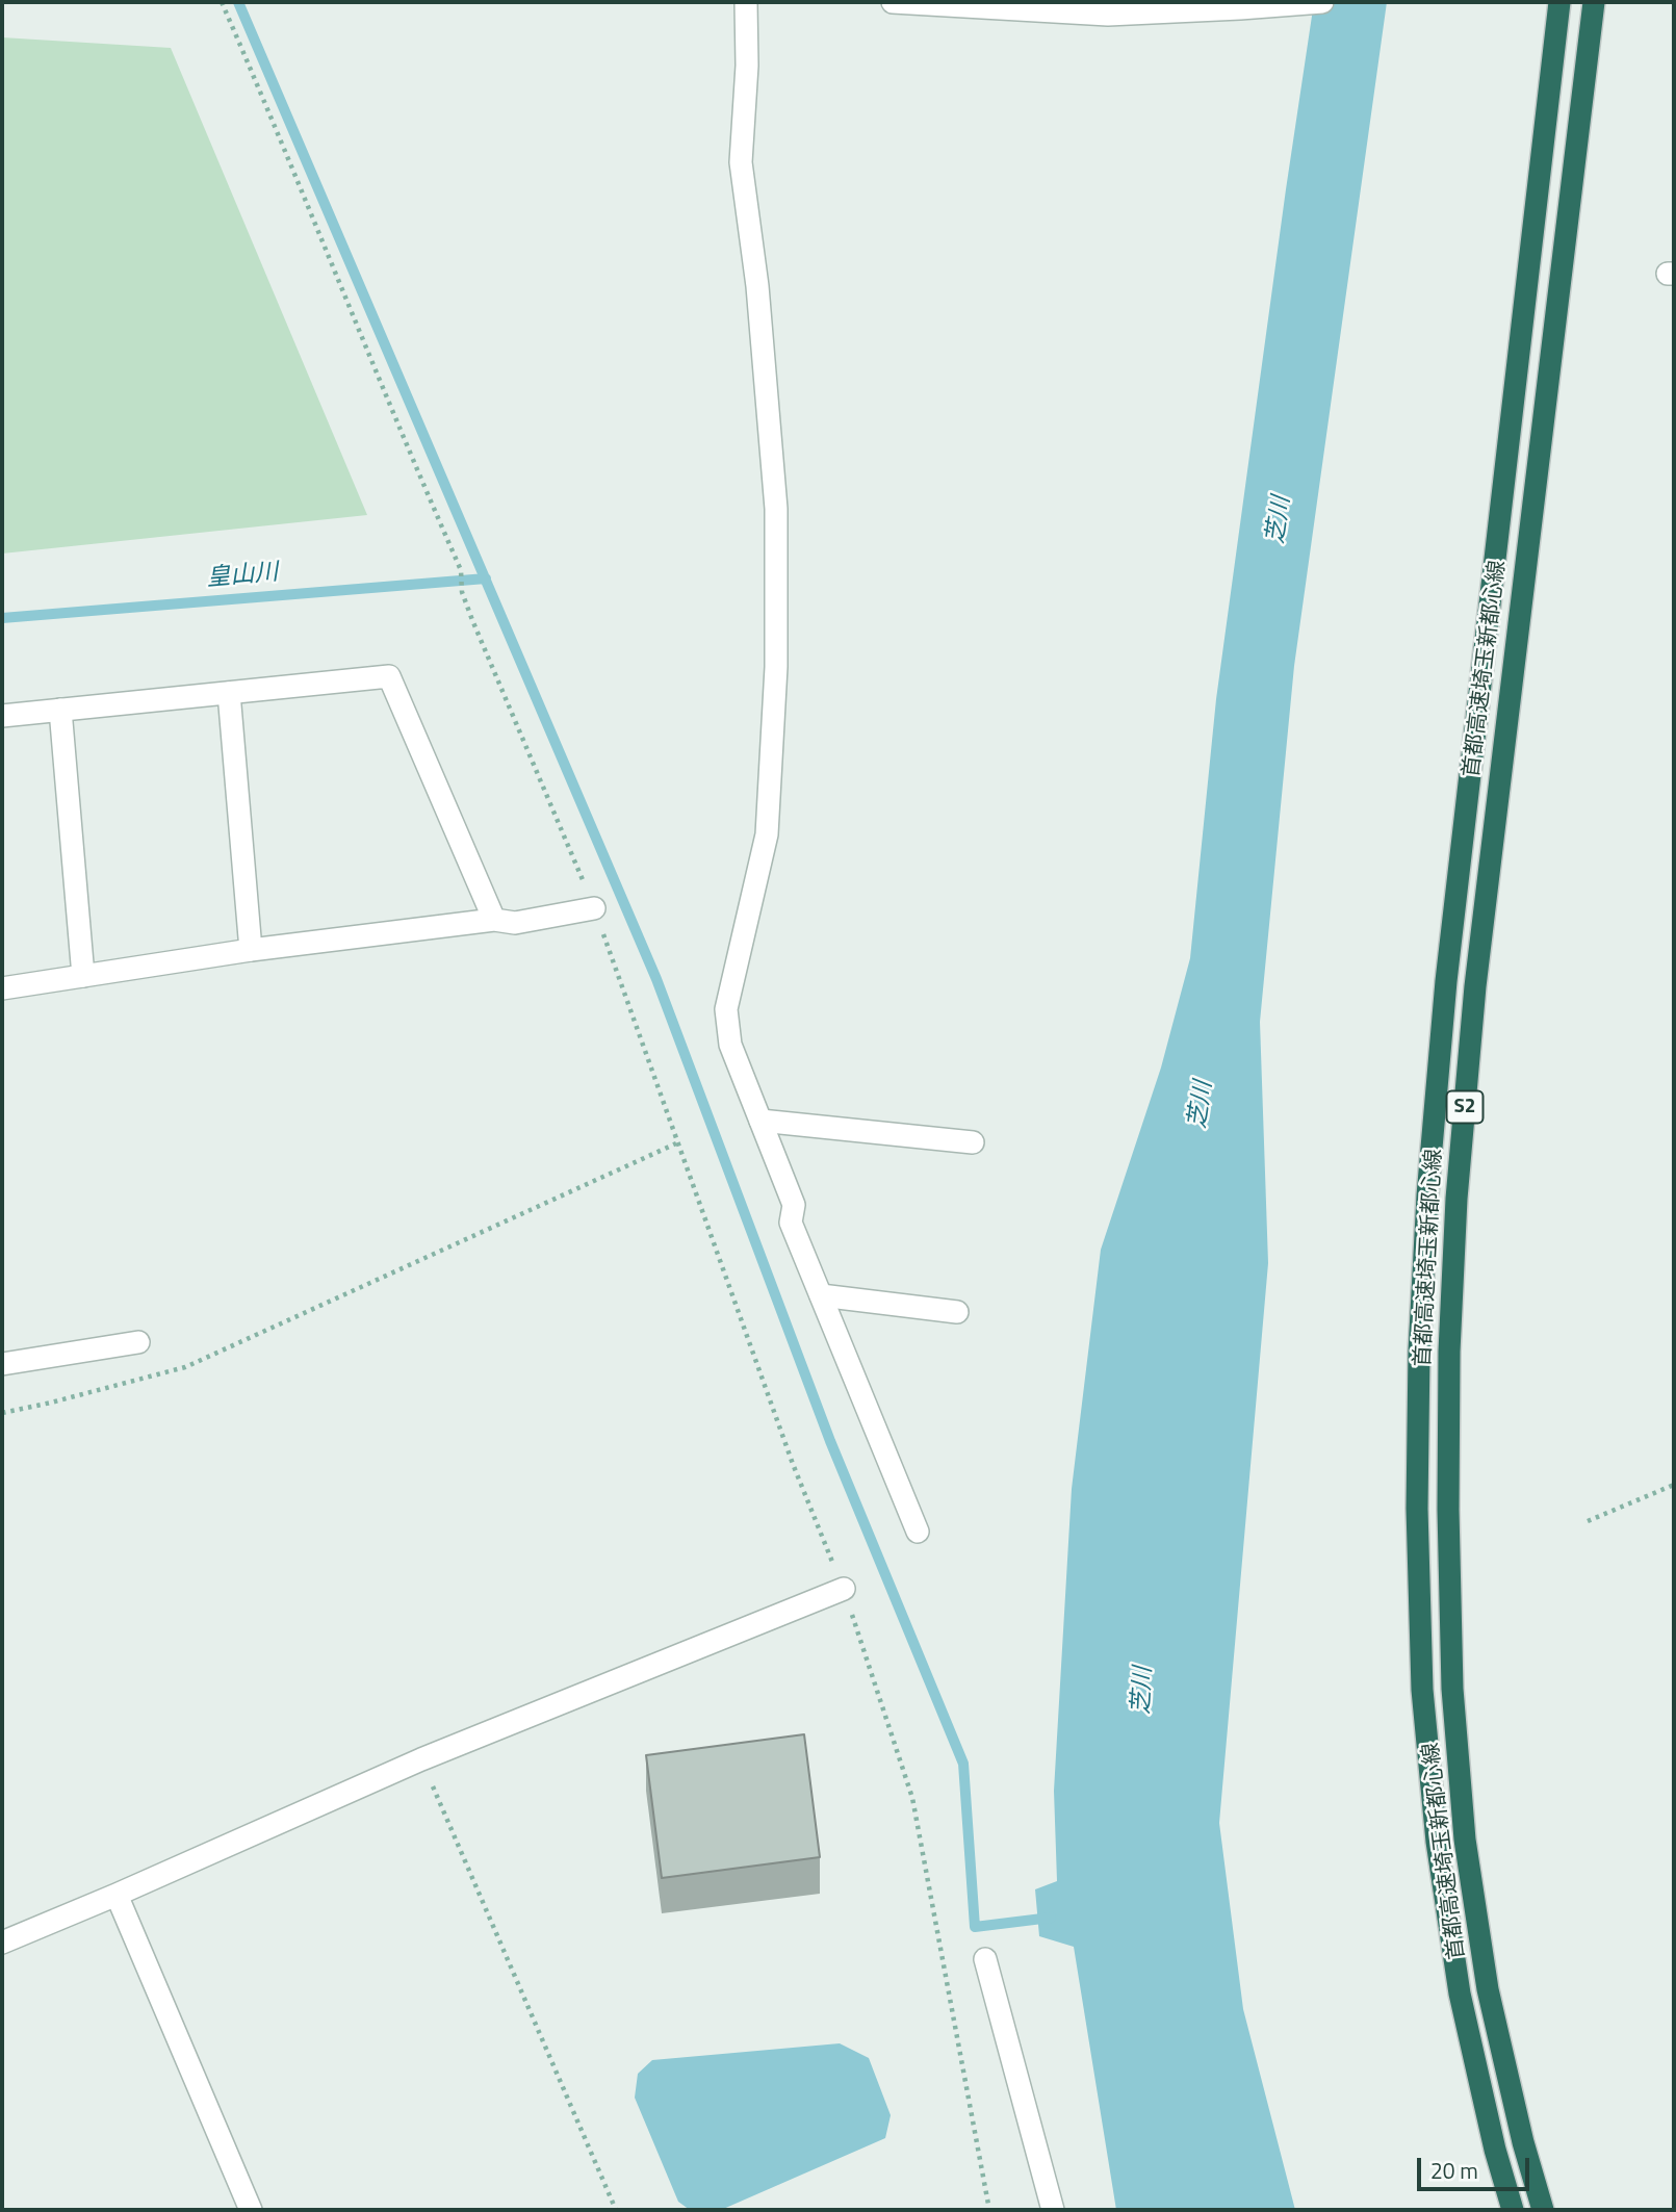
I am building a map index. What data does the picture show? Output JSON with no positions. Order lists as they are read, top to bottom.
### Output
{
  "streets": {
    "highway": ["首都高速埼玉新都心線", "S2"]
  },
  "water": ["芝川", "皇山川"],
  "scale_bar": "20 m"
}
